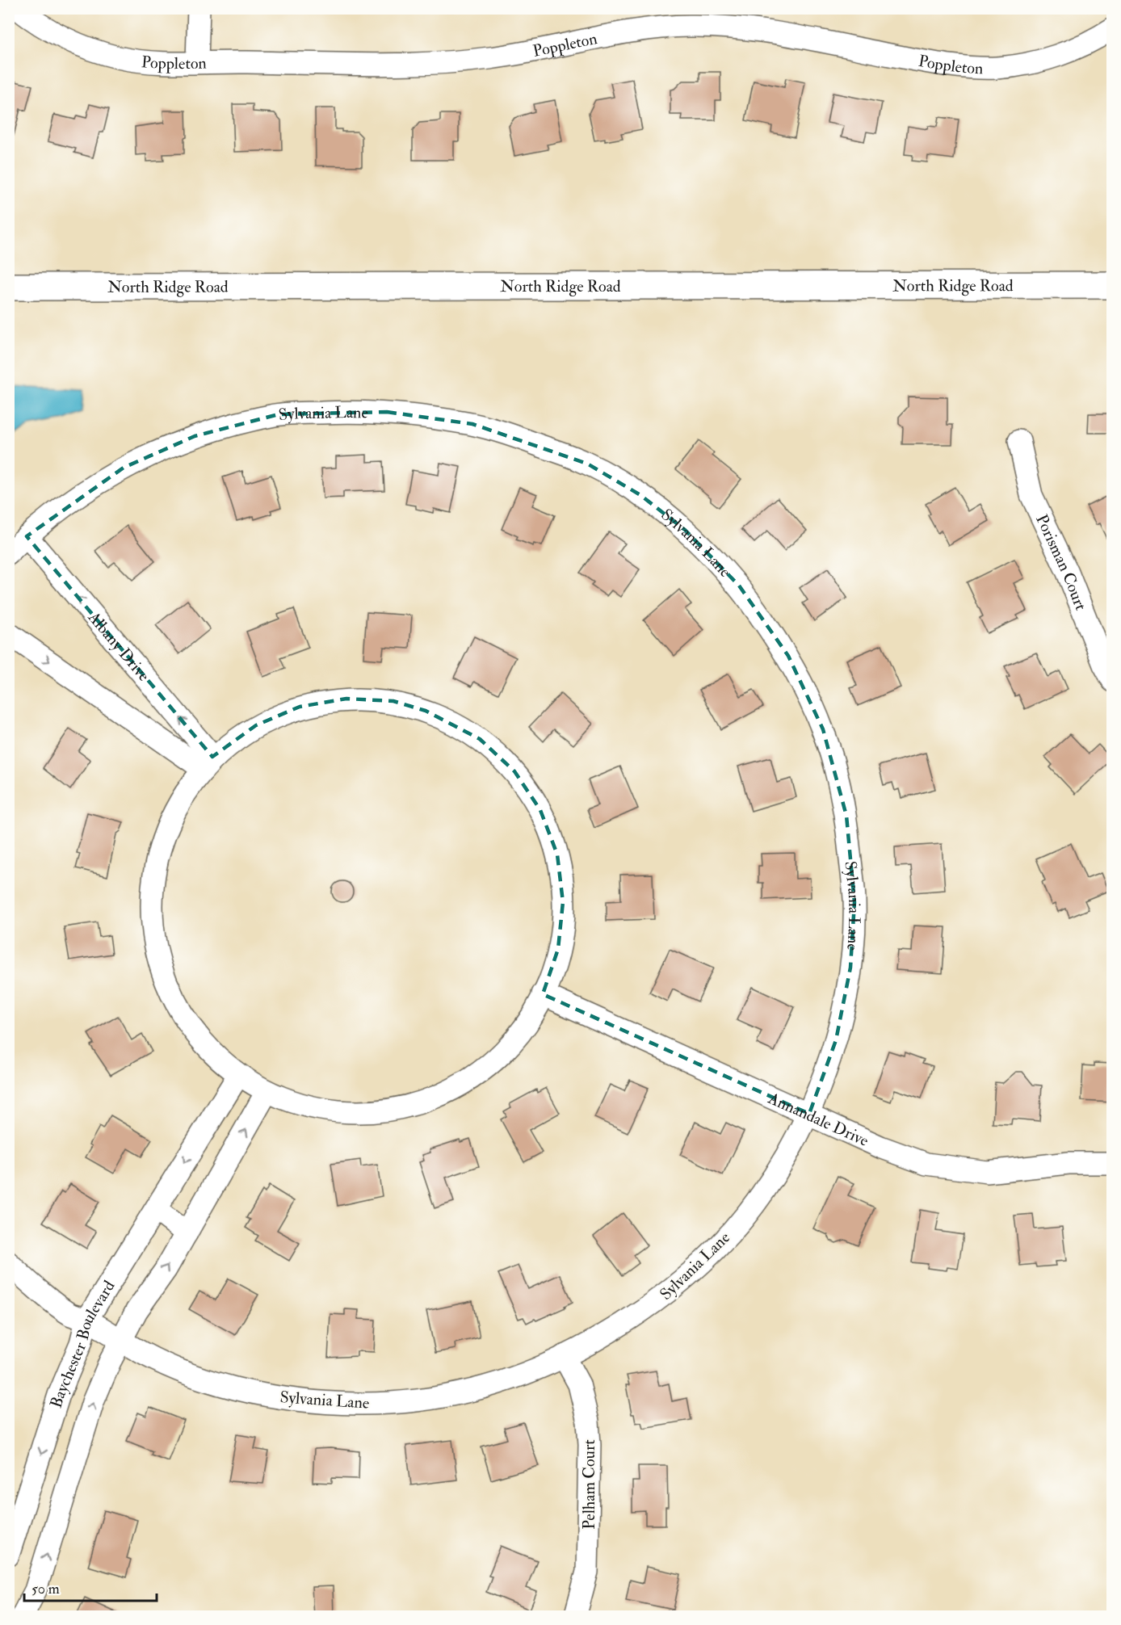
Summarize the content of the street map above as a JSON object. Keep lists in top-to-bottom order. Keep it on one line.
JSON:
{"streets":{"street":["Poppleton","North Ridge Road","Sylvania Lane","Porisman Court","Albany Drive","Annandale Drive","Baychester Boulevard","Pelham Court"]},"crossings":[["Sylvania Lane","Albany Drive"],["Sylvania Lane","Annandale Drive"],["Sylvania Lane","Baychester Boulevard"],["Sylvania Lane","Pelham Court"]],"scale_bar":"50 m"}
